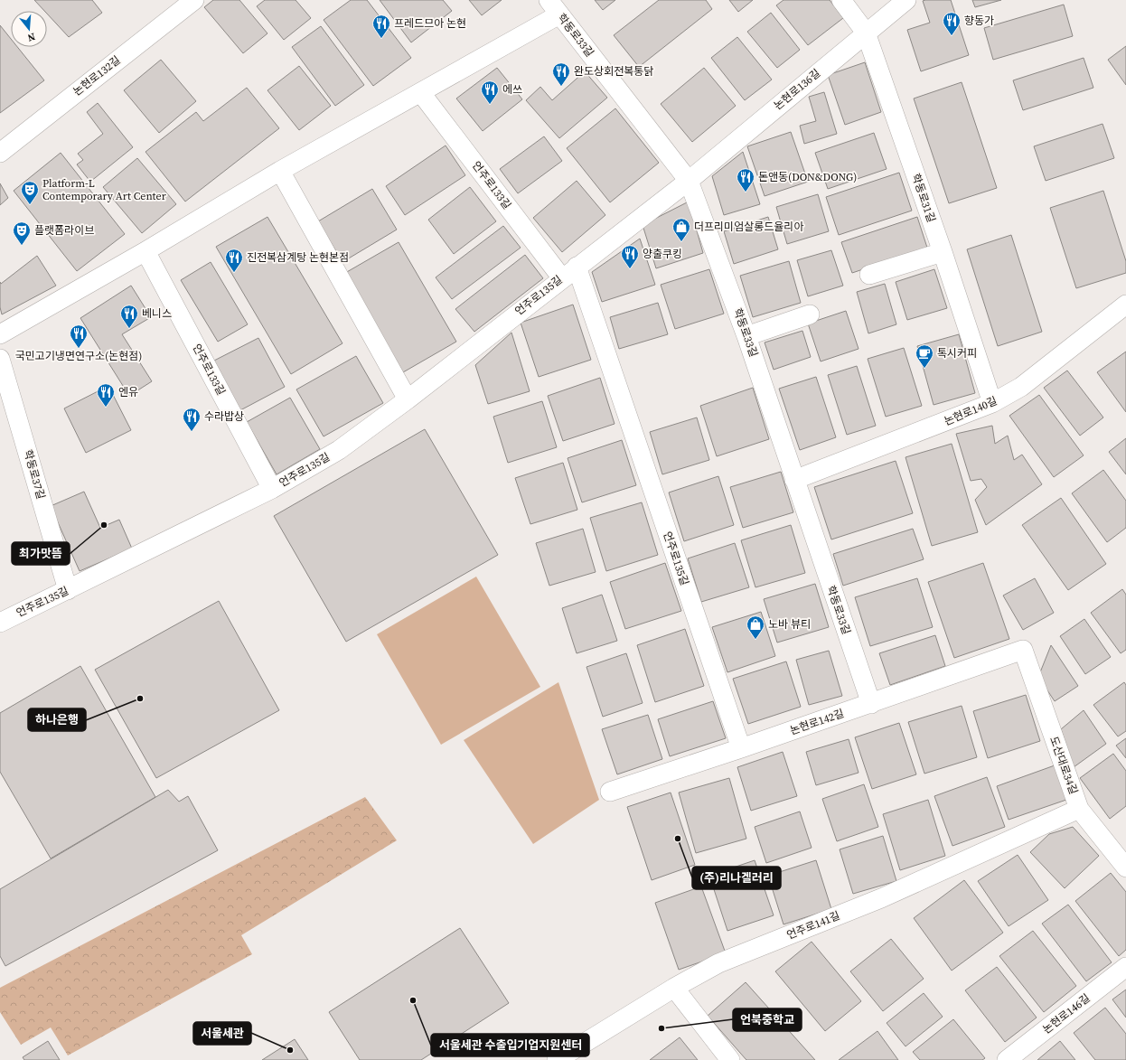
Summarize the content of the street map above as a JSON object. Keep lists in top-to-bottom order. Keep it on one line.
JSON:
{"streets":{"street":["학동로33길","논현로132길","논현로136길","언주로133길","학동로31길","언주로135길","논현로140길","학동로37길","논현로142길","도산대로34길","언주로141길","논현로146길"]},"crossings":[["학동로33길","논현로136길"],["학동로33길","언주로135길"],["학동로33길","논현로140길"],["학동로33길","논현로142길"],["논현로136길","학동로31길"],["논현로136길","언주로135길"],["언주로133길","언주로135길"],["학동로31길","논현로140길"],["언주로135길","학동로37길"],["언주로135길","논현로142길"],["논현로142길","도산대로34길"],["도산대로34길","언주로141길"]],"places":{"restaurant":["향동가","프레드므아 논현","완도상회전복통닭","에쓰","돈앤동(DON&DONG)","양출쿠킹","진전복삼계탕 논현본점","베니스","국민고기냉면연구소(논현점)","엔유","수라밥상"],"theatre":["Platform-L Contemporary Art Center","플랫폼라이브"],"shop":["더프리미엄살롱드율리아","노바 뷰티"],"cafe":["톡시커피"],"other":["최가맛뜸","하나은행","(주)리나겔러리","서울세관 수출입기업지원센터","언북중학교","서울세관"]},"north":"bottom"}
